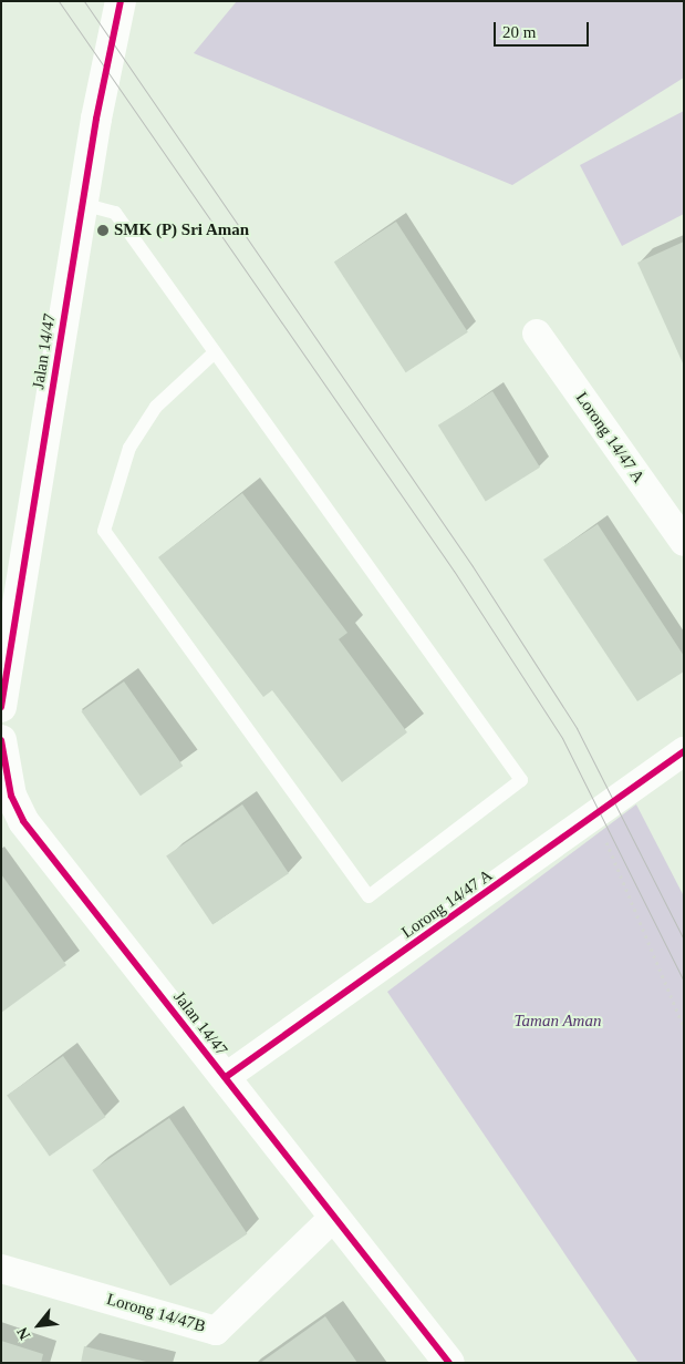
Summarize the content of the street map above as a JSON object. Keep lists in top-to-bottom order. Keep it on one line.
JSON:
{"streets":{"street":["Jalan 14/47","Lorong 14/47 A","Lorong 14/47B"]},"crossings":[["Jalan 14/47","Lorong 14/47 A"],["Jalan 14/47","Lorong 14/47B"]],"parks":["Taman Aman"],"places":["SMK (P) Sri Aman"],"scale_bar":"20 m","north":"bottom left"}
